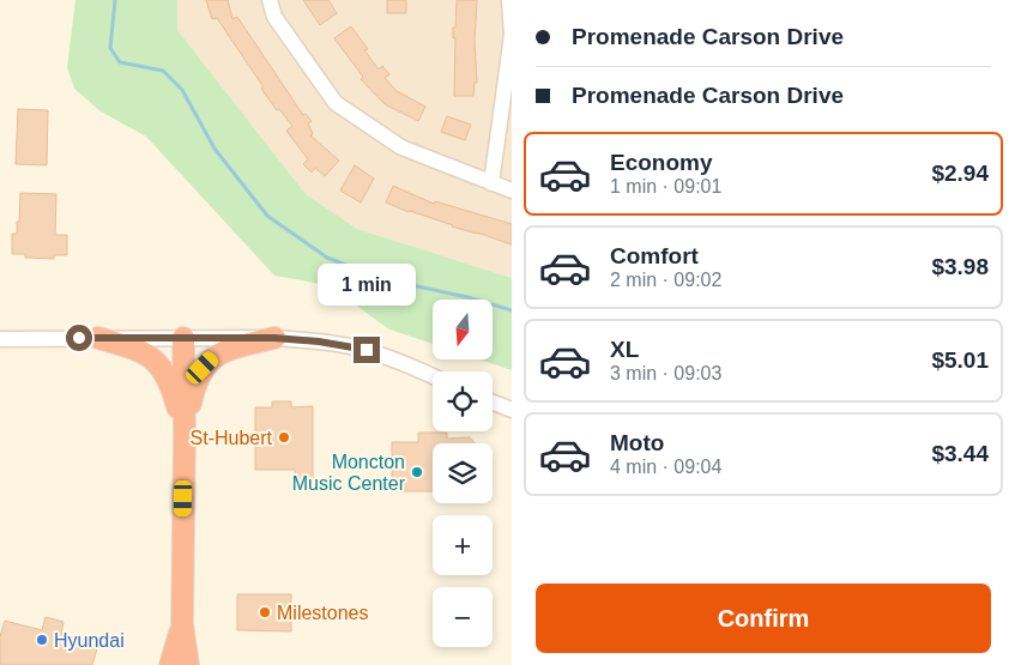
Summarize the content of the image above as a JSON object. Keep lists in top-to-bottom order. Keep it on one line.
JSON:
{"places":["St-Hubert","Moncton Music Center","Milestones","Hyundai"],"north":"bottom","page":{"banner":["Promenade Carson Drive","Promenade Carson Drive"],"list":[{"name":"Economy","note":"1 min · 09:01","value":"$2.94"},{"name":"Comfort","note":"2 min · 09:02","value":"$3.98"},{"name":"XL","note":"3 min · 09:03","value":"$5.01"},{"name":"Moto","note":"4 min · 09:04","value":"$3.44"}],"bubble":"1 min","map_buttons":["+","−"],"buttons":"Confirm"}}
